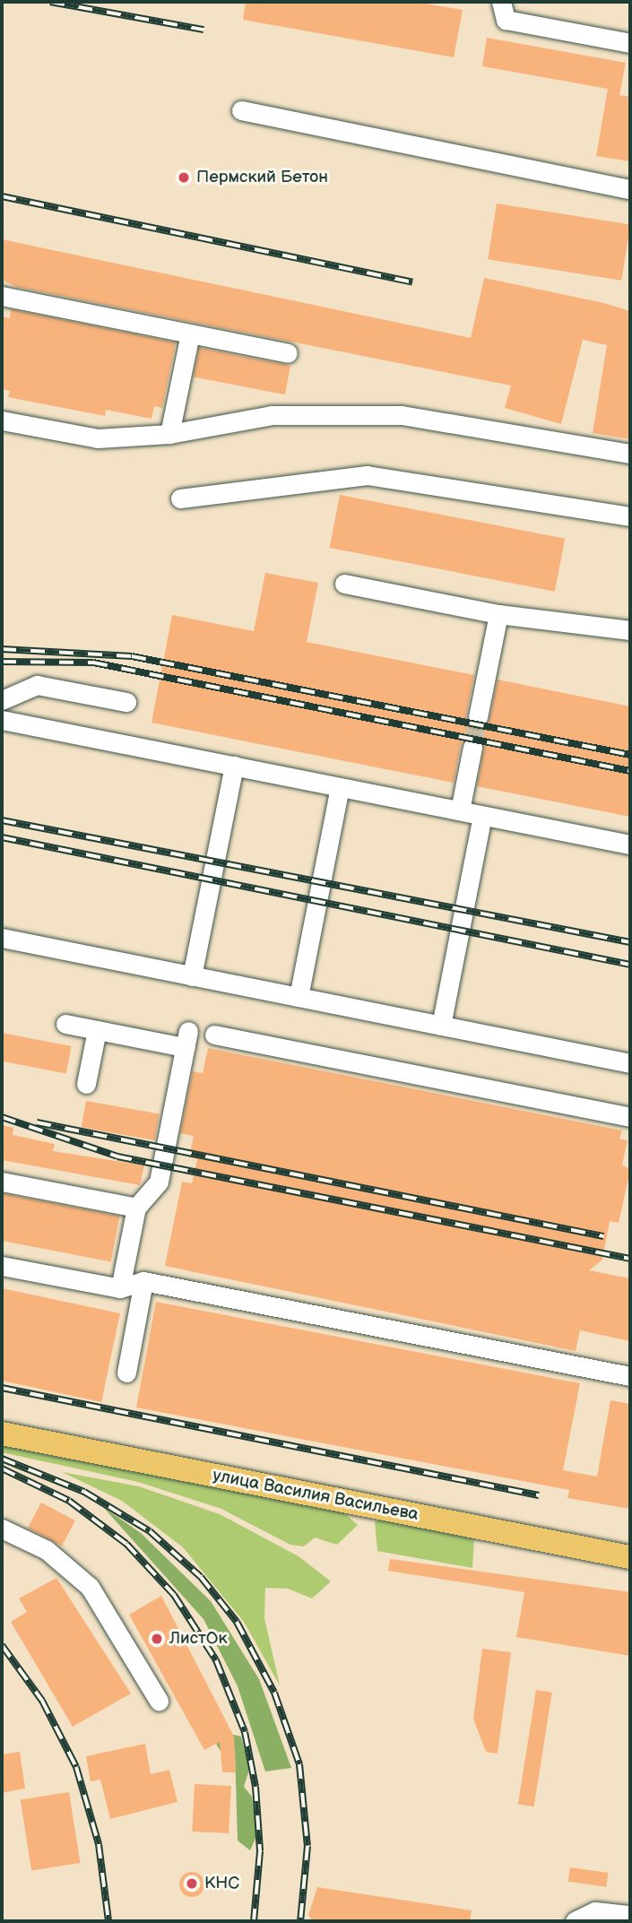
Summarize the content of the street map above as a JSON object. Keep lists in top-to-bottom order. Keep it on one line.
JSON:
{"streets":{"main road":["улица Василия Васильева"]},"places":["Пермский Бетон","ЛистОк","КНС"]}
